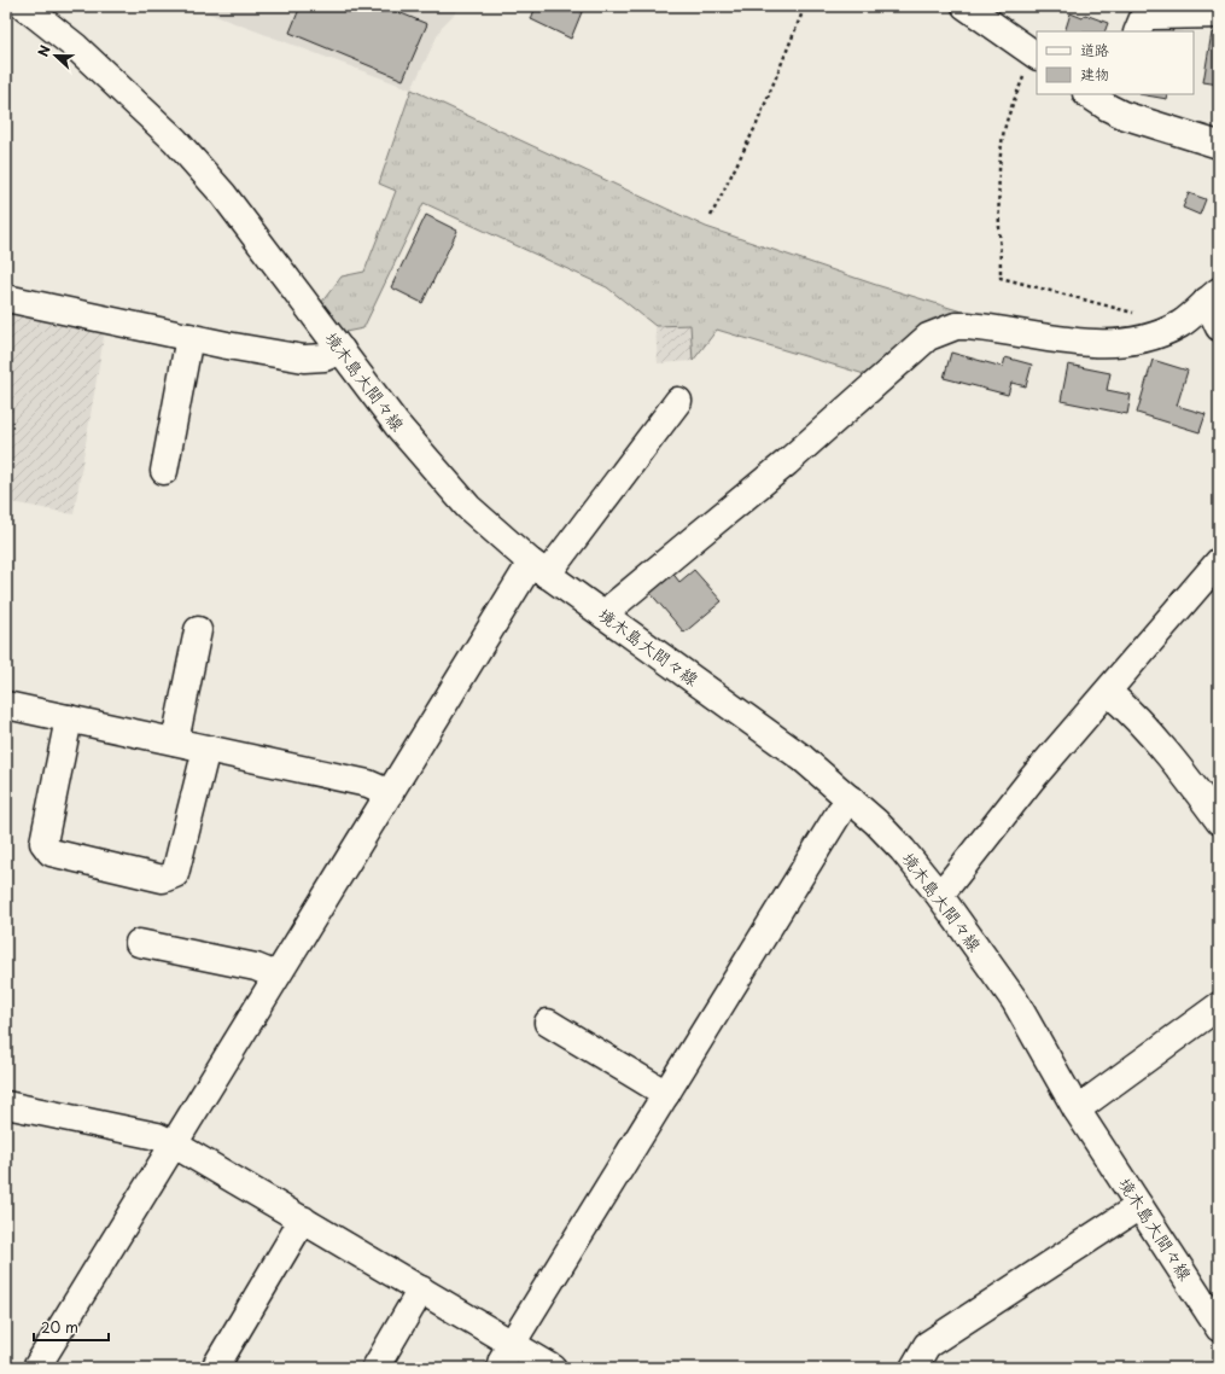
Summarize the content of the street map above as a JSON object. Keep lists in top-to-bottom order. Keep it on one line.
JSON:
{"streets":{"street":["境木島大間々線"]},"legend":["道路","建物"],"scale_bar":"20 m","north":"left"}
